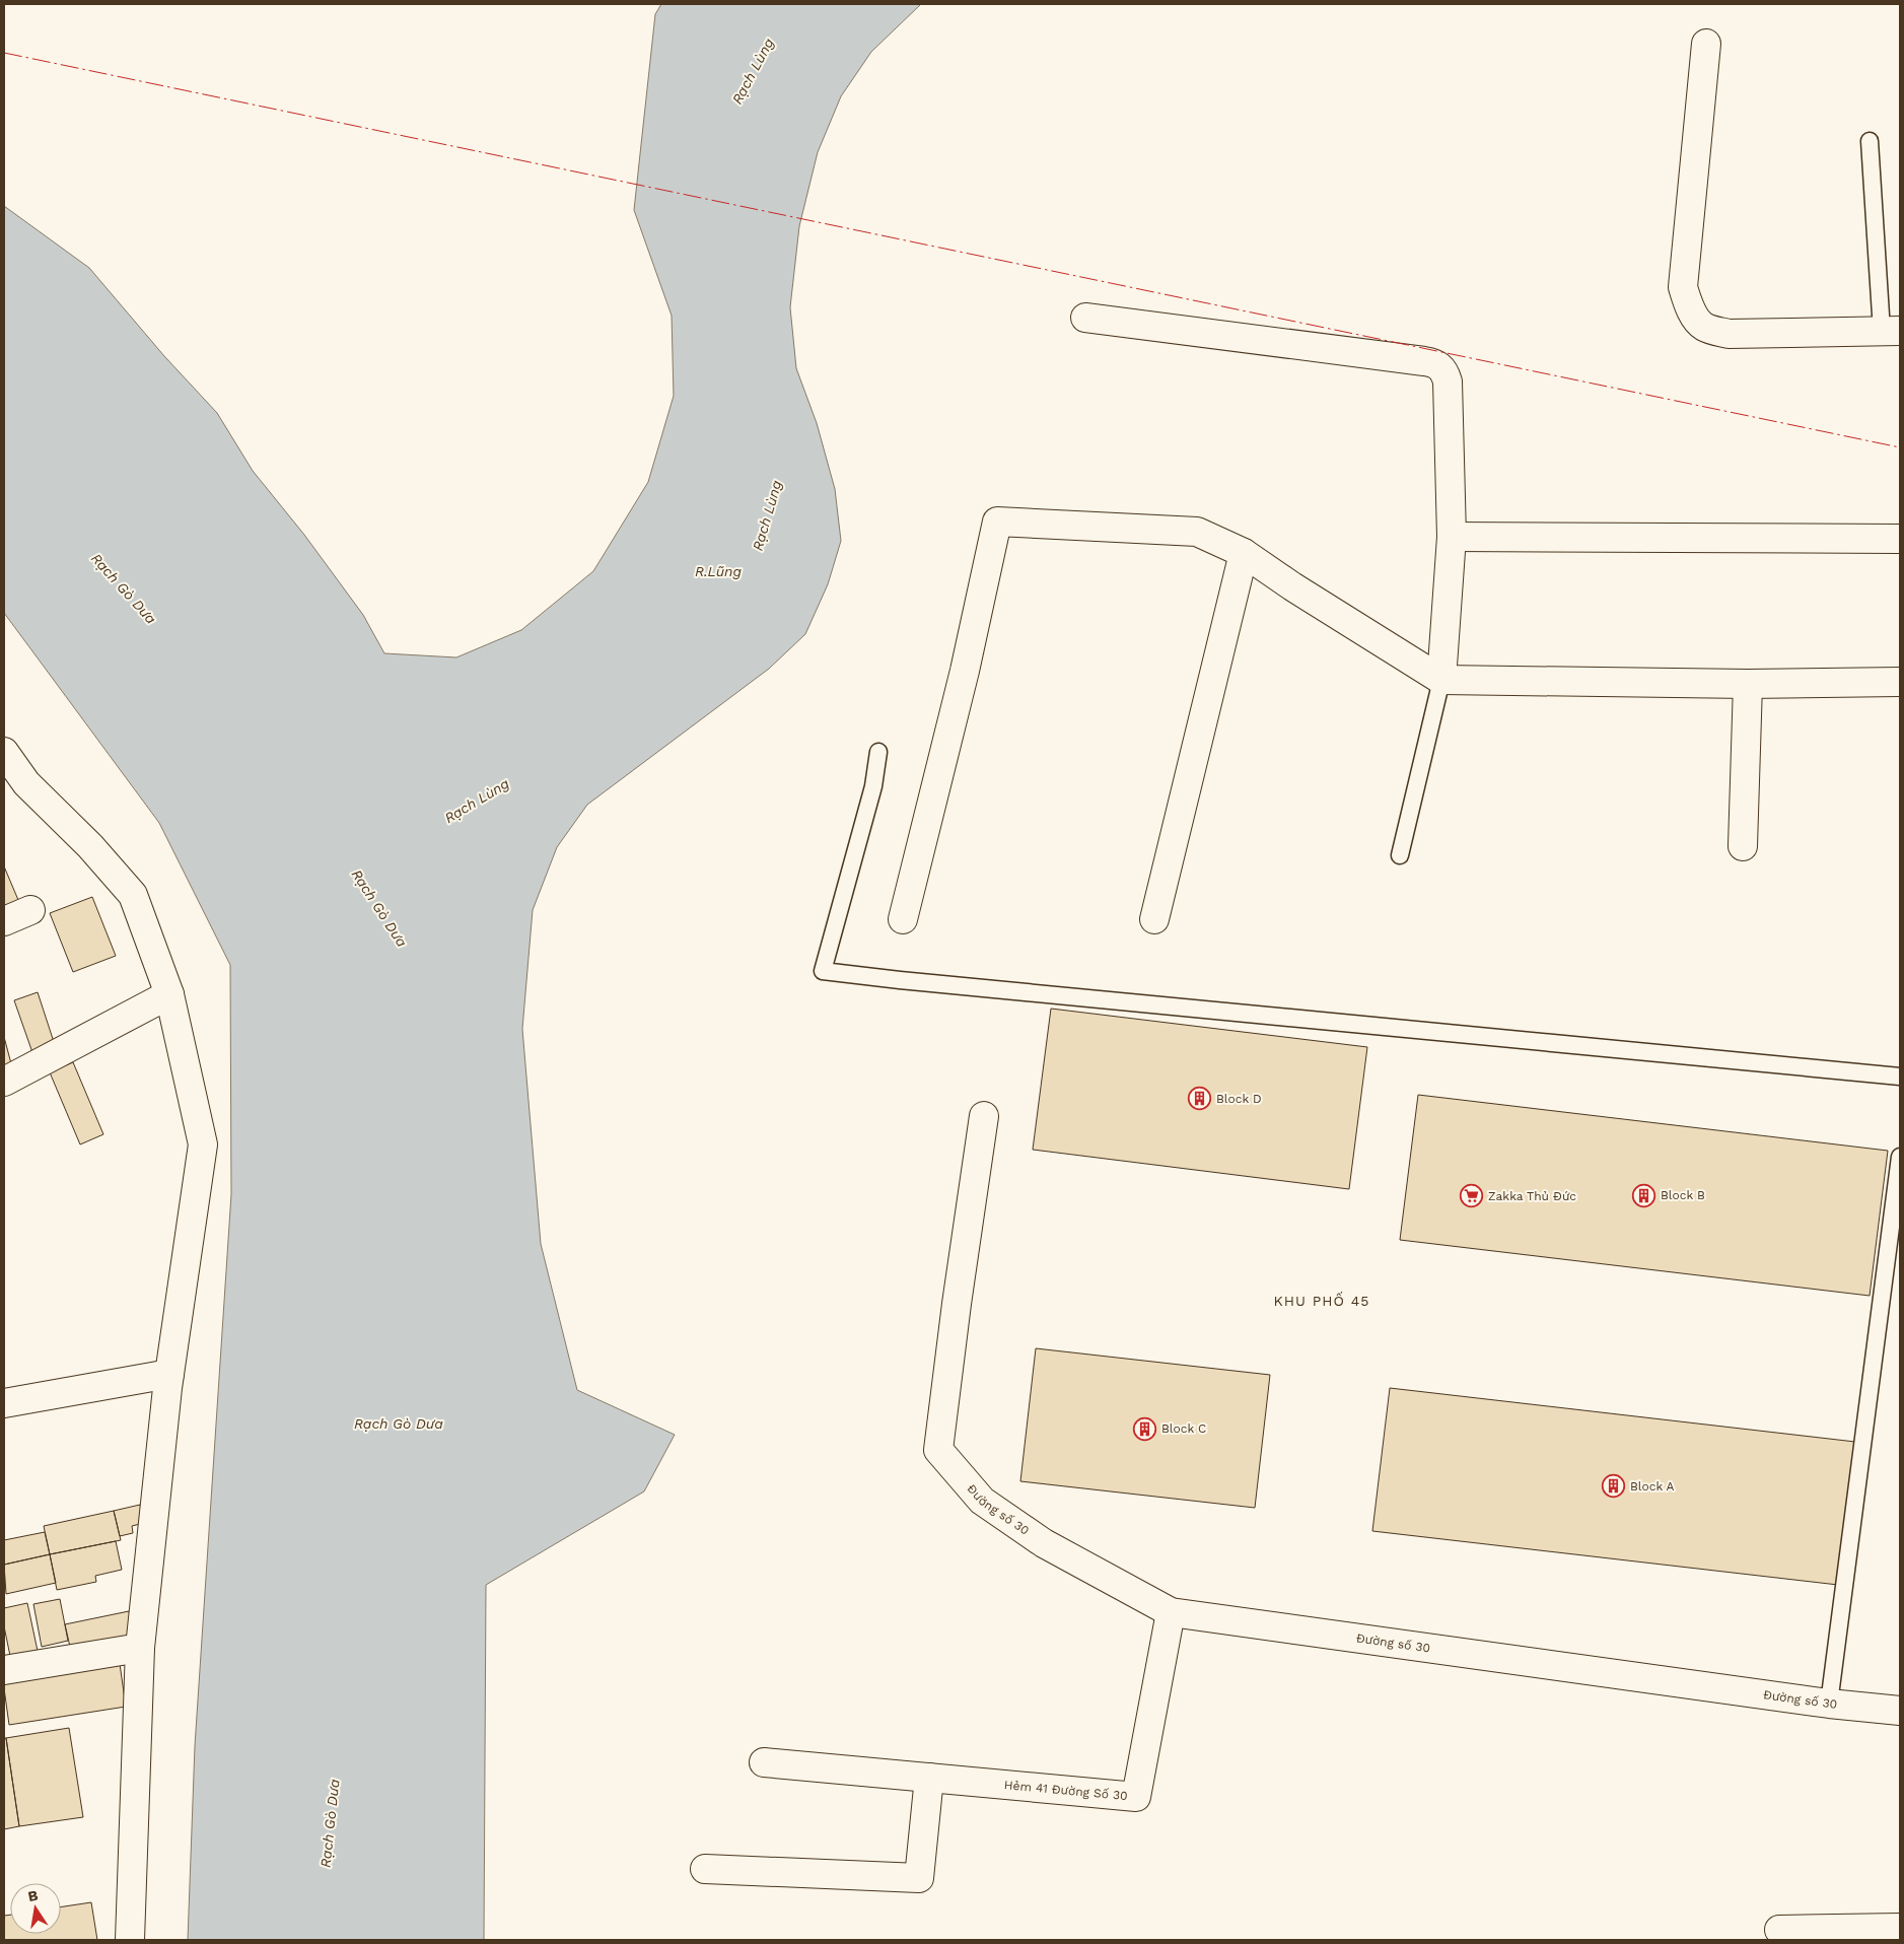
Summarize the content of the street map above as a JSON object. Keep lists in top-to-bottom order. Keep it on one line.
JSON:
{"streets":{"street":["Đường số 30","Hẻm 41 Đường Số 30"]},"crossings":[["Đường số 30","Hẻm 41 Đường Số 30"]],"districts":["KHU PHỐ 45"],"water":["Rạch Lùng","R.Lũng","Rạch Gò Dưa"],"places":{"building":["Block D","Block B","Block C","Block A"],"supermarket":["Zakka Thủ Đức"]},"north":"top"}
